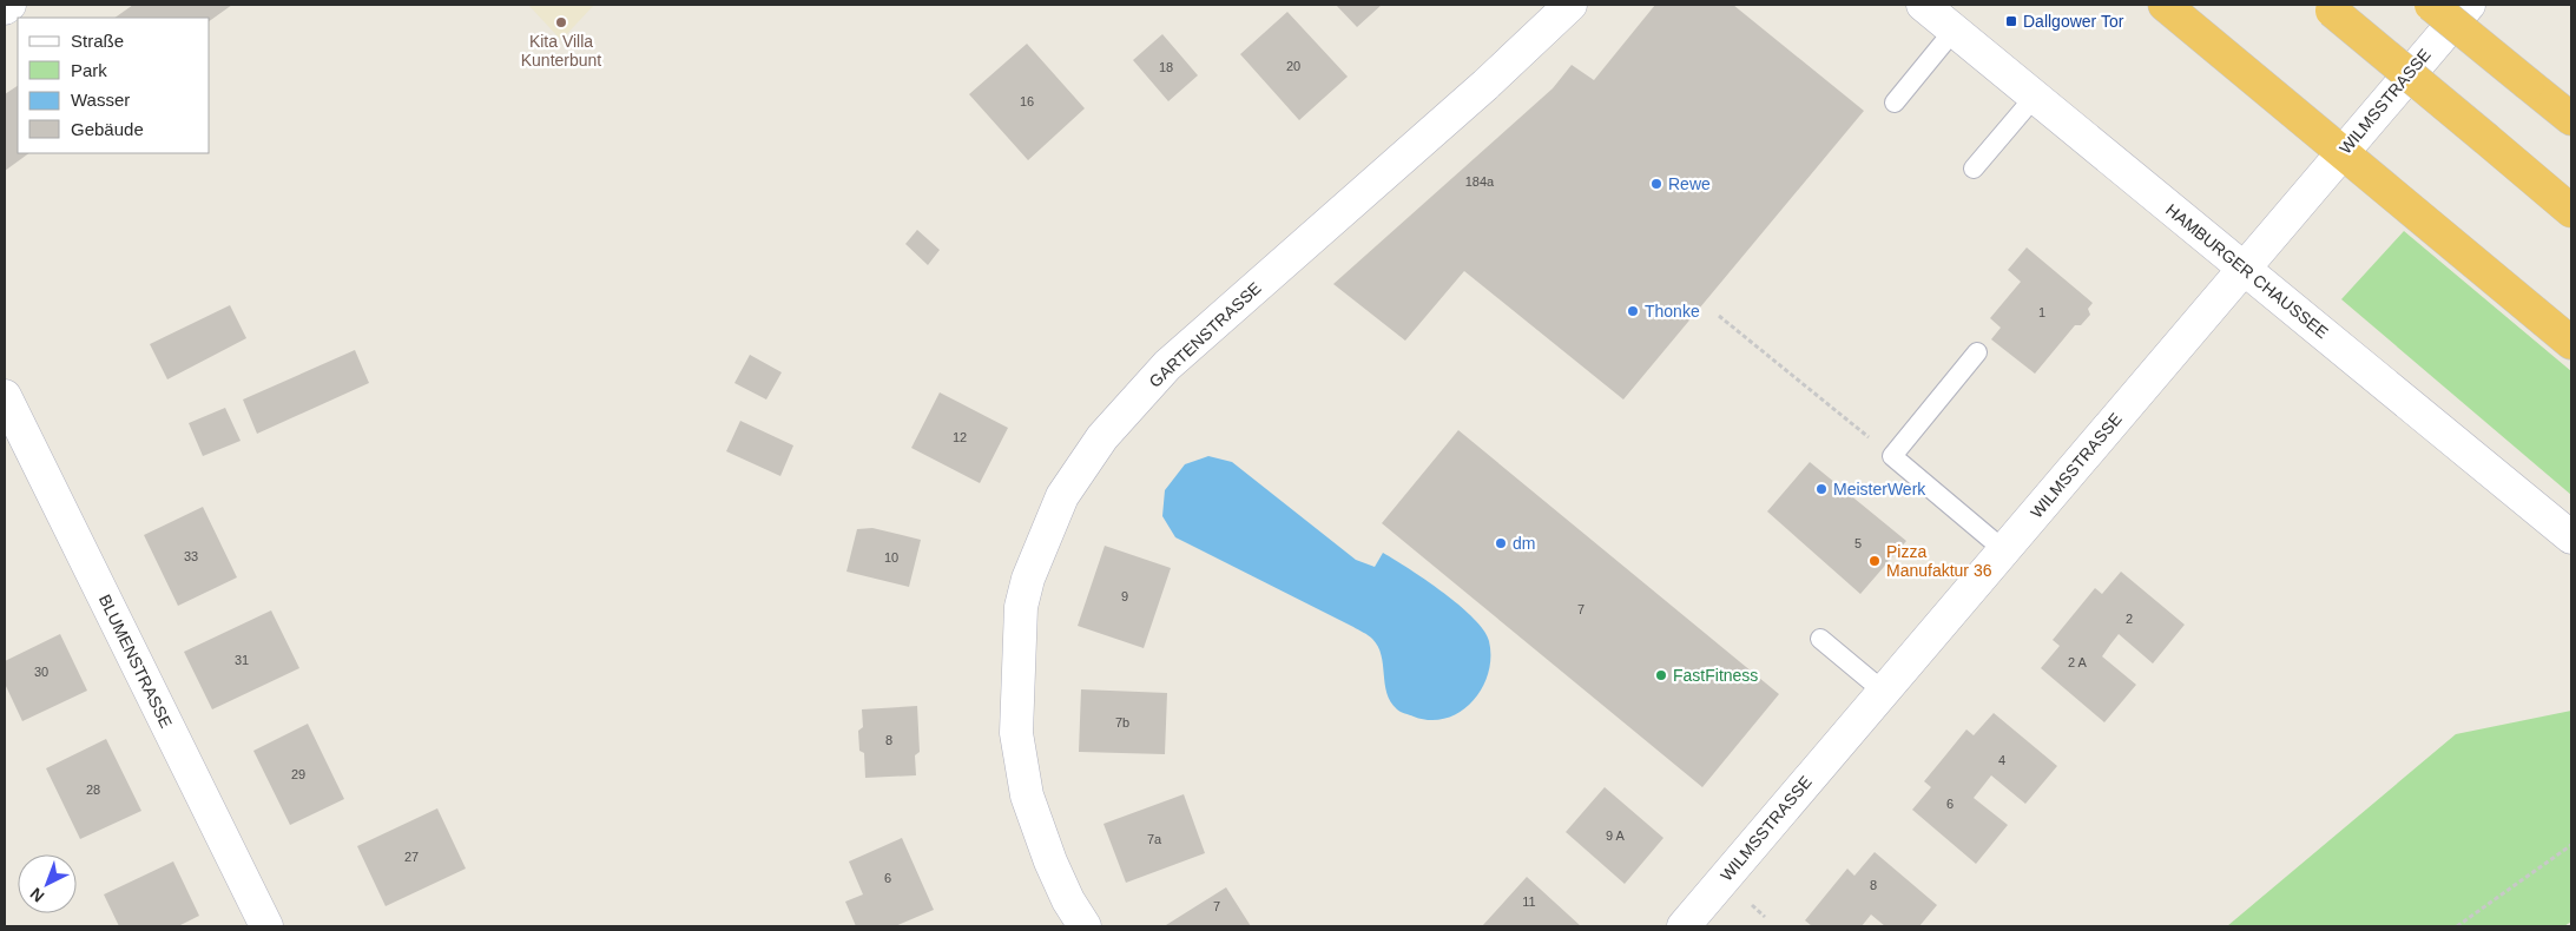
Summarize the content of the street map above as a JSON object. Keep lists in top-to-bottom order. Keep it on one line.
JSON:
{"streets":{"street":["WILMSSTRASSE","HAMBURGER CHAUSSEE","GARTENSTRASSE","BLUMENSTRASSE"]},"crossings":[["WILMSSTRASSE","HAMBURGER CHAUSSEE"]],"places":{"transit":["Dallgower Tor"],"other":["Kita Villa Kunterbunt","Rewe","Thonke","MeisterWerk","dm","Pizza Manufaktur 36","FastFitness"]},"house_numbers":["20","18","16","184a","1","12","5","33","10","9","7","2","31","2 A","30","7b","8","4","29","28","6","9 A","7a","27","6","8","11","7"],"legend":["Straße","Park","Wasser","Gebäude"],"north":"bottom left"}
